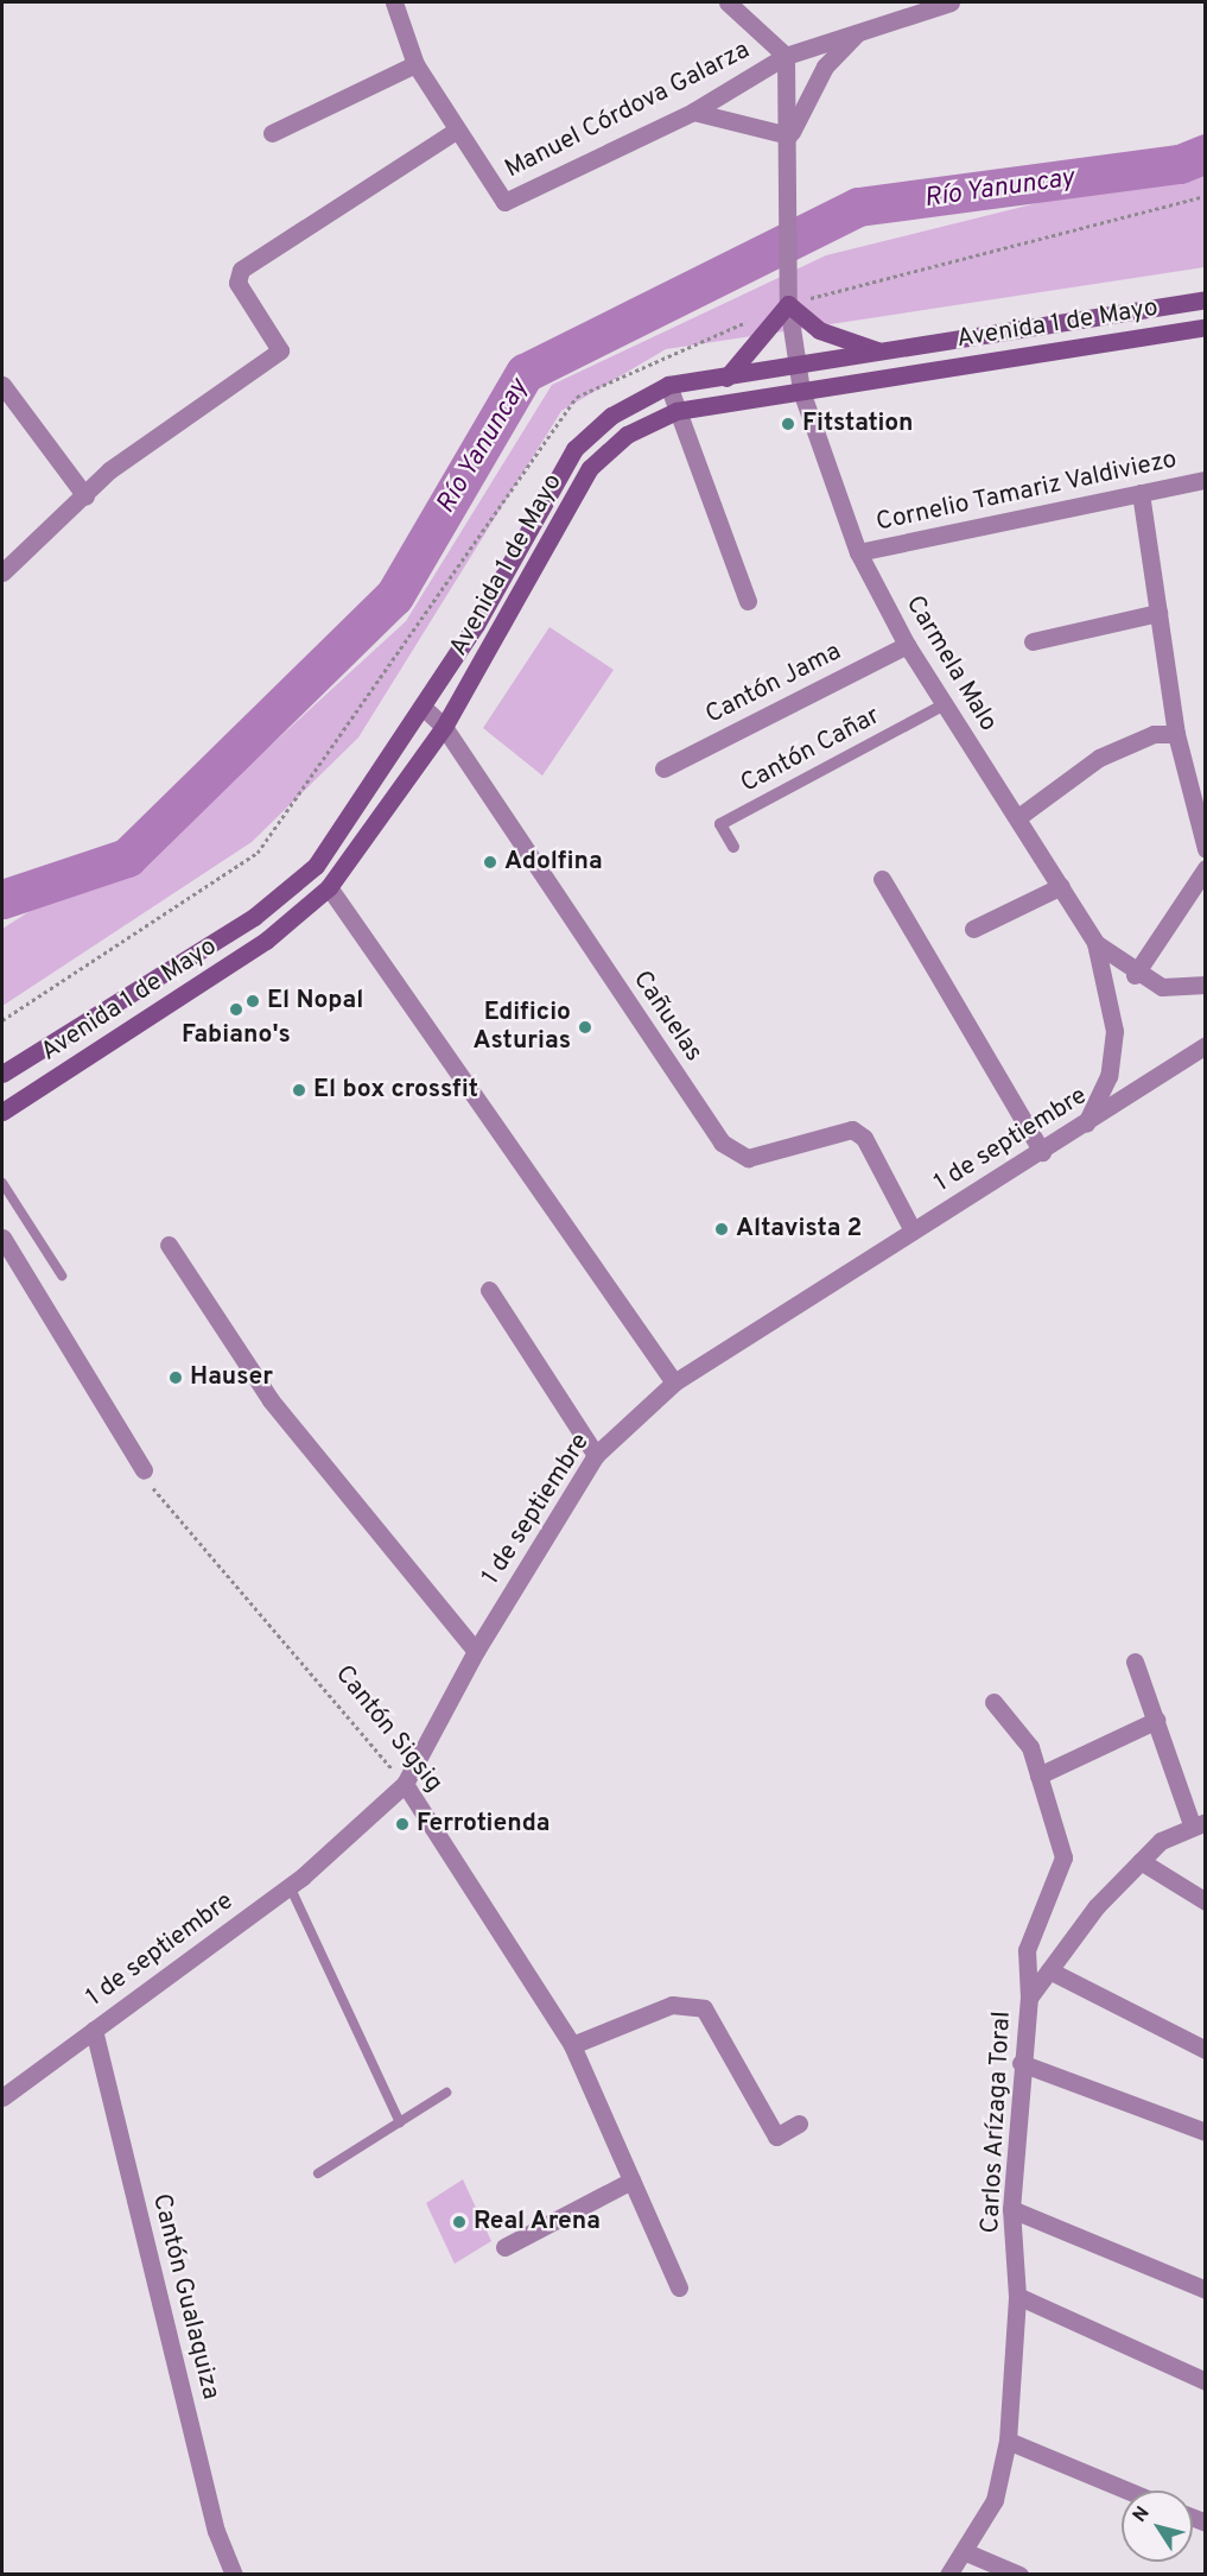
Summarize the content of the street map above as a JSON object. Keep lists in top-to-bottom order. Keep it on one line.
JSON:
{"streets":{"main road":["Avenida 1 de Mayo"],"street":["Manuel Córdova Galarza","Cornelio Tamariz Valdiviezo","Carmela Malo","Cantón Jama","Cantón Cañar","Cañuelas","1 de septiembre","Cantón Sigsig","Carlos Arízaga Toral","Cantón Gualaquiza"]},"crossings":[["Manuel Córdova Galarza","Carmela Malo"],["Avenida 1 de Mayo","Carmela Malo"],["Avenida 1 de Mayo","Cañuelas"],["Cornelio Tamariz Valdiviezo","Carmela Malo"],["Carmela Malo","Cantón Jama"],["Carmela Malo","Cantón Cañar"],["Carmela Malo","1 de septiembre"],["Cañuelas","1 de septiembre"],["1 de septiembre","Cantón Sigsig"],["1 de septiembre","Cantón Gualaquiza"]],"water":["Río Yanuncay"],"places":["Fitstation","Adolfina","El Nopal","Fabiano's","Edificio Asturias","El box crossfit","Altavista 2","Hauser","Ferrotienda","Real Arena"],"north":"top left"}
